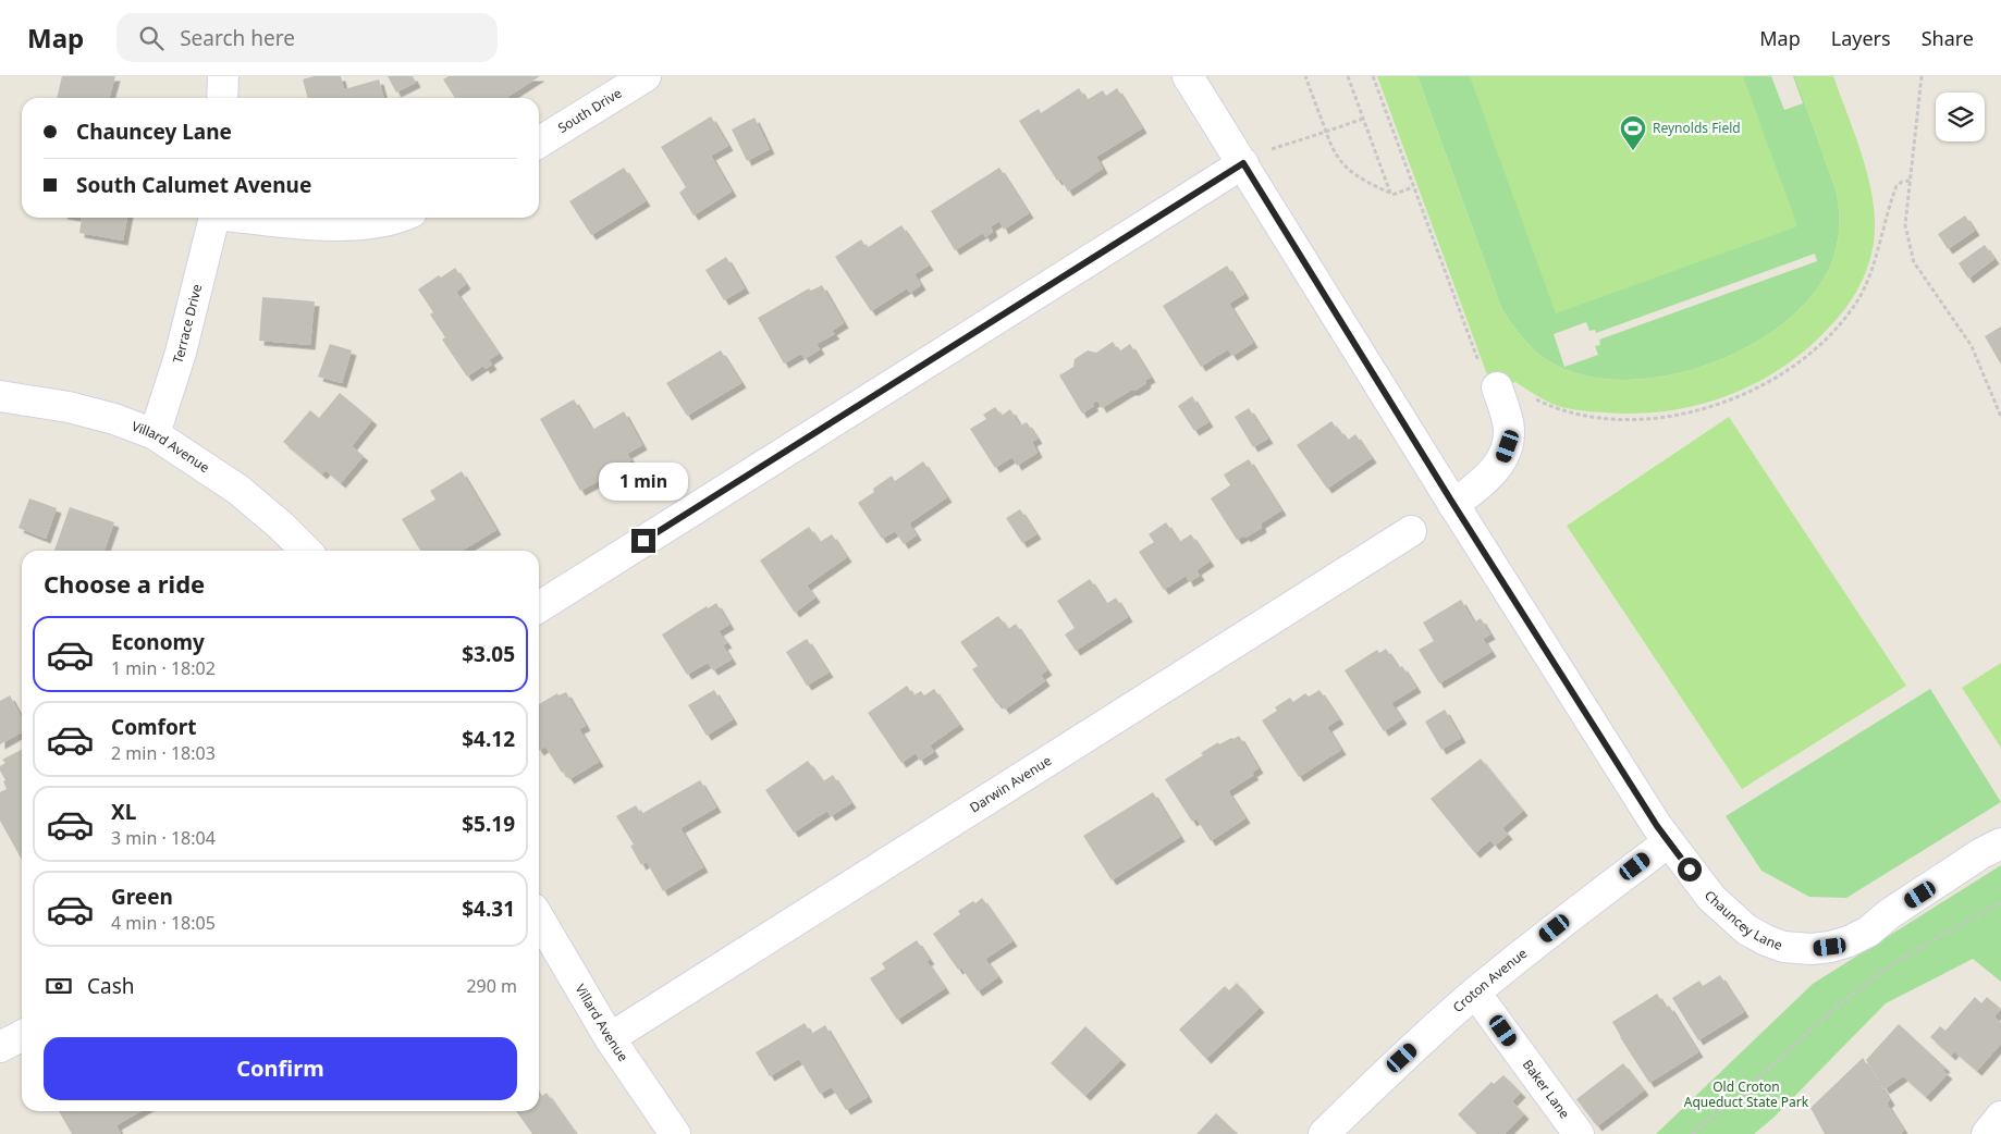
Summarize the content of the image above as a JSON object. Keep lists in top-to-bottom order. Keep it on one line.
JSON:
{"streets":{"street":["South Drive","Terrace Drive","Villard Avenue","Darwin Avenue","Chauncey Lane","Croton Avenue","Baker Lane"]},"crossings":[["Terrace Drive","Villard Avenue"],["Villard Avenue","Darwin Avenue"],["Chauncey Lane","Croton Avenue"],["Croton Avenue","Baker Lane"]],"parks":["Old Croton Aqueduct State Park"],"places":{"sports":["Reynolds Field"]},"page":{"header":"Map","search":"Search here","nav":["Map","Layers","Share"],"banner":["Chauncey Lane","South Calumet Avenue"],"bubble":"1 min","heading":"Choose a ride","list":[{"name":"Economy","note":"1 min · 18:02","value":"$3.05"},{"name":"Comfort","note":"2 min · 18:03","value":"$4.12"},{"name":"XL","note":"3 min · 18:04","value":"$5.19"},{"name":"Green","note":"4 min · 18:05","value":"$4.31"}],"pay":["Cash","290 m"],"buttons":"Confirm"}}
